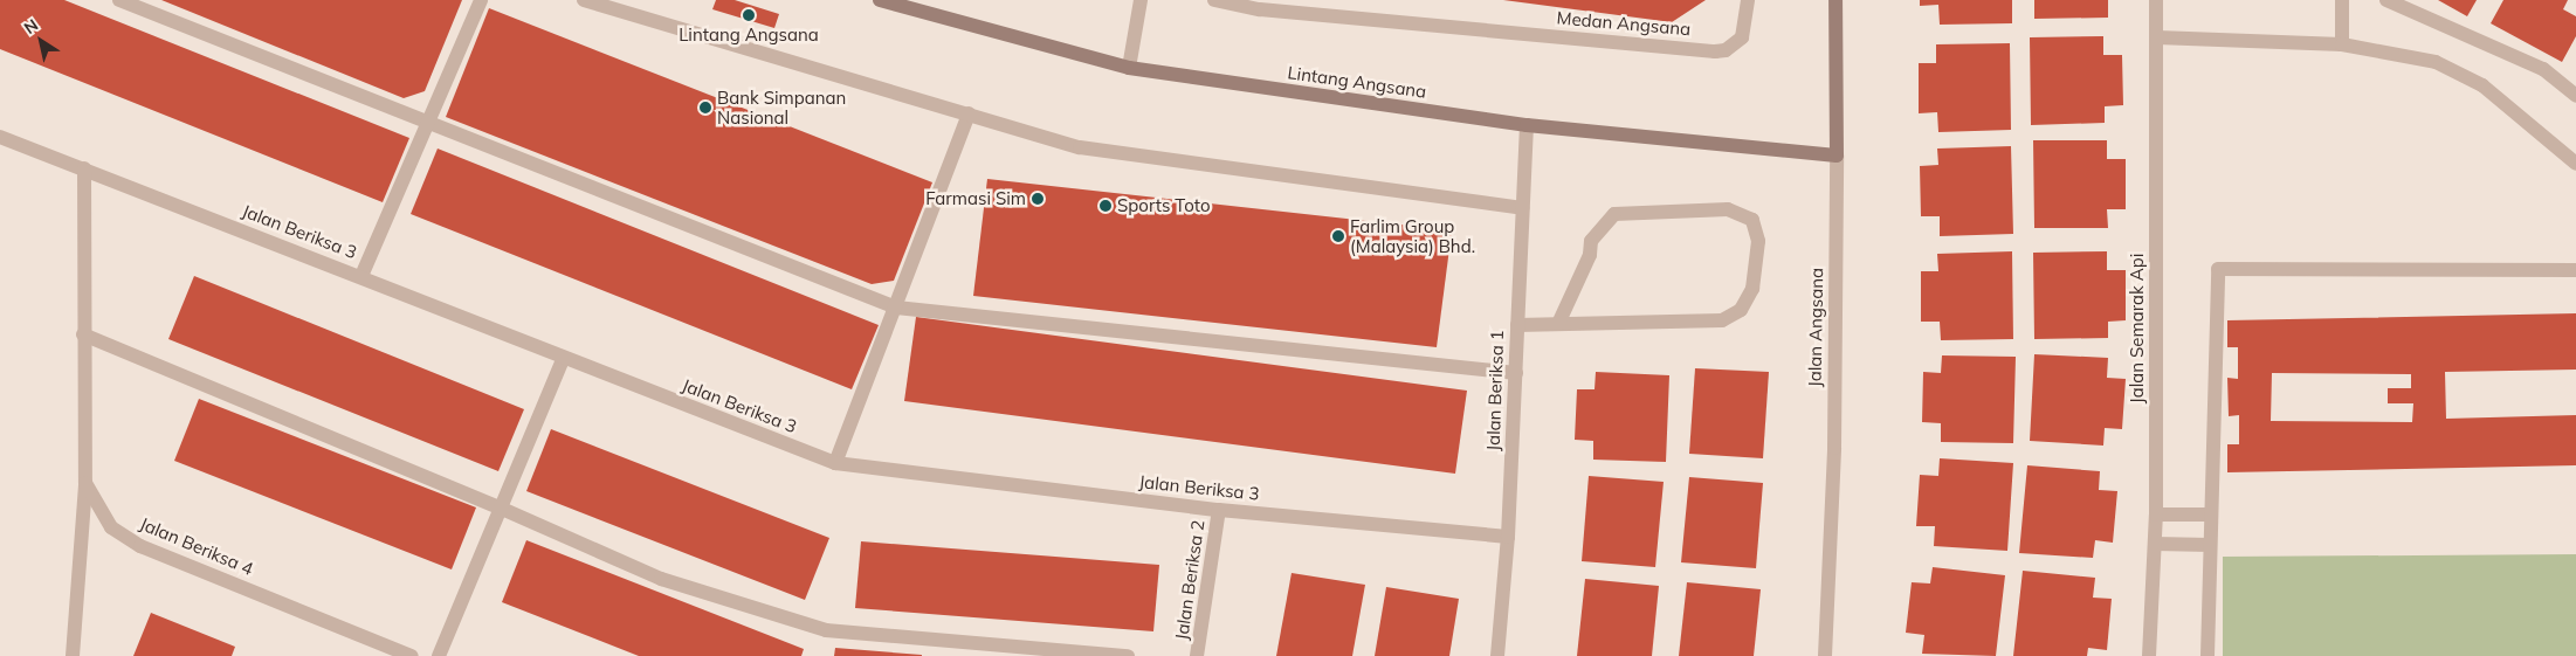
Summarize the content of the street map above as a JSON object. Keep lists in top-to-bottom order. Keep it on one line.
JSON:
{"streets":{"main road":["Lintang Angsana","Jalan Angsana"],"street":["Medan Angsana","Jalan Beriksa 3","Jalan Semarak Api","Jalan Beriksa 1","Jalan Beriksa 4","Jalan Beriksa 2"]},"crossings":[["Lintang Angsana","Jalan Angsana"],["Lintang Angsana","Jalan Beriksa 1"],["Jalan Beriksa 3","Jalan Beriksa 1"],["Jalan Beriksa 3","Jalan Beriksa 4"],["Jalan Beriksa 3","Jalan Beriksa 2"]],"places":["Lintang Angsana","Bank Simpanan Nasional","Farmasi Sim","Sports Toto","Farlim Group (Malaysia) Bhd."],"north":"top left"}
